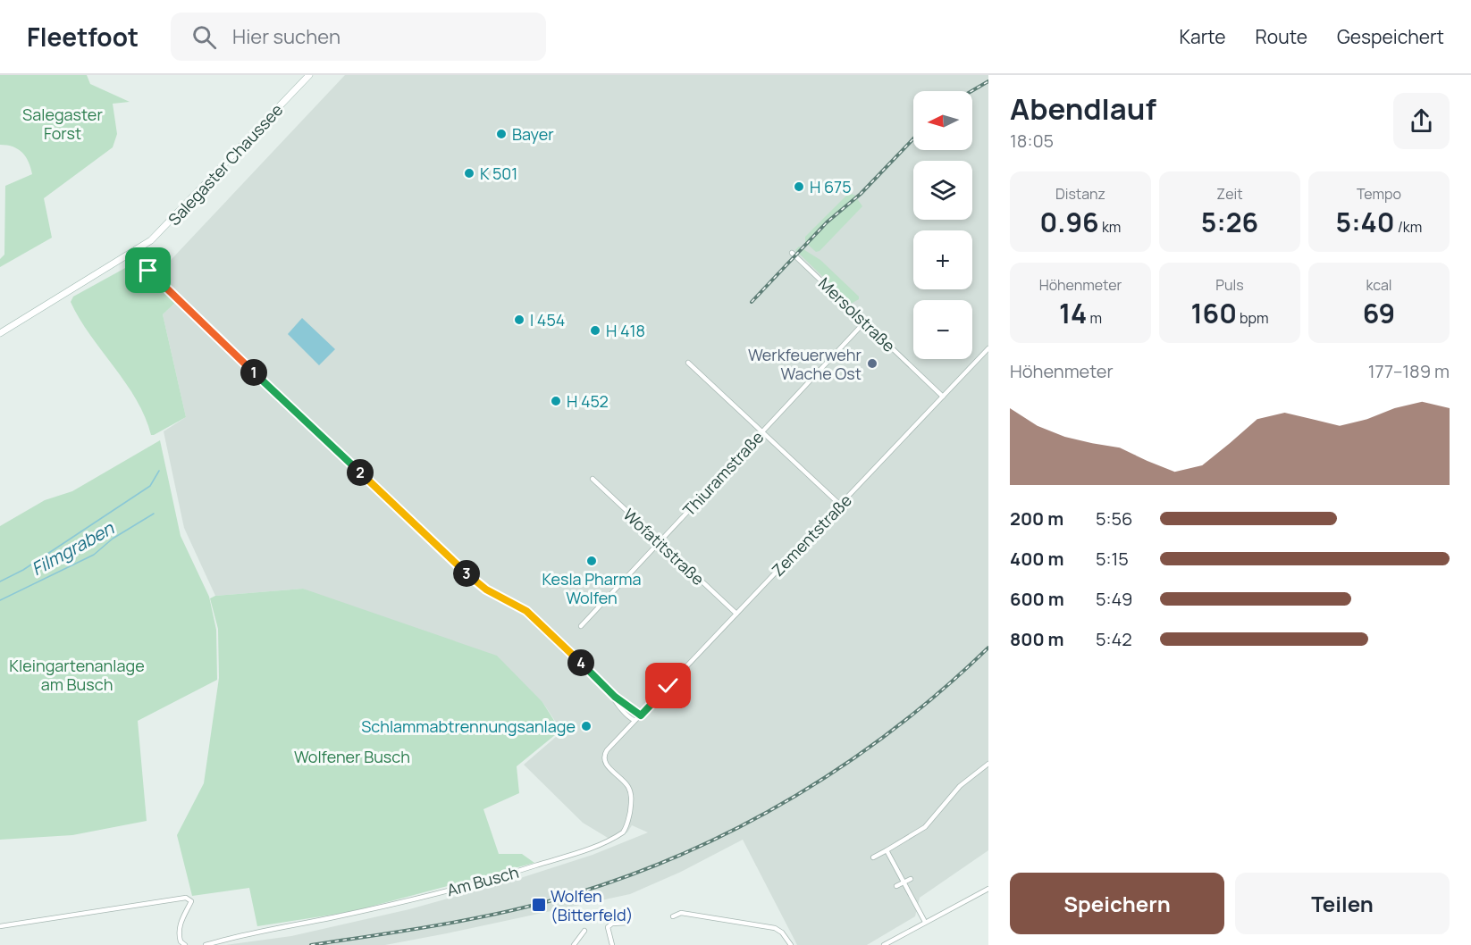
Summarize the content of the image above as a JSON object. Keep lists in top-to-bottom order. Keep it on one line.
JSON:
{"streets":{"main road":["Salegaster Chaussee"],"street":["Mersolstraße","Thiuramstraße","Zementstraße","Wofatitstraße","Am Busch"]},"crossings":[["Mersolstraße","Thiuramstraße"],["Mersolstraße","Zementstraße"],["Thiuramstraße","Wofatitstraße"],["Zementstraße","Wofatitstraße"],["Zementstraße","Am Busch"]],"water":["Filmgraben"],"parks":["Salegaster Forst","Kleingartenanlage am Busch","Wolfener Busch"],"places":{"other":["Bayer","K 501","H 675","I 454","H 418","Werkfeuerwehr Wache Ost","H 452","Kesla Pharma Wolfen","Schlammabtrennungsanlage"],"transit":["Wolfen (Bitterfeld)"]},"north":"left","page":{"header":"Fleetfoot","search":"Hier suchen","nav":["Karte","Route","Gespeichert"],"heading":["Abendlauf","18:05"],"map_buttons":["+","−"],"stats":[["Distanz","0.96 km"],["Zeit","5:26"],["Tempo","5:40 /km"],["Höhenmeter","14 m"],["Puls","160 bpm"],["kcal","69"]],"chart":["Höhenmeter","177–189 m"],"pins":["1","2","3","4"],"list":[{"name":"200 m","note":"5:56"},{"name":"400 m","note":"5:15"},{"name":"600 m","note":"5:49"},{"name":"800 m","note":"5:42"}],"buttons":["Speichern","Teilen"]}}
